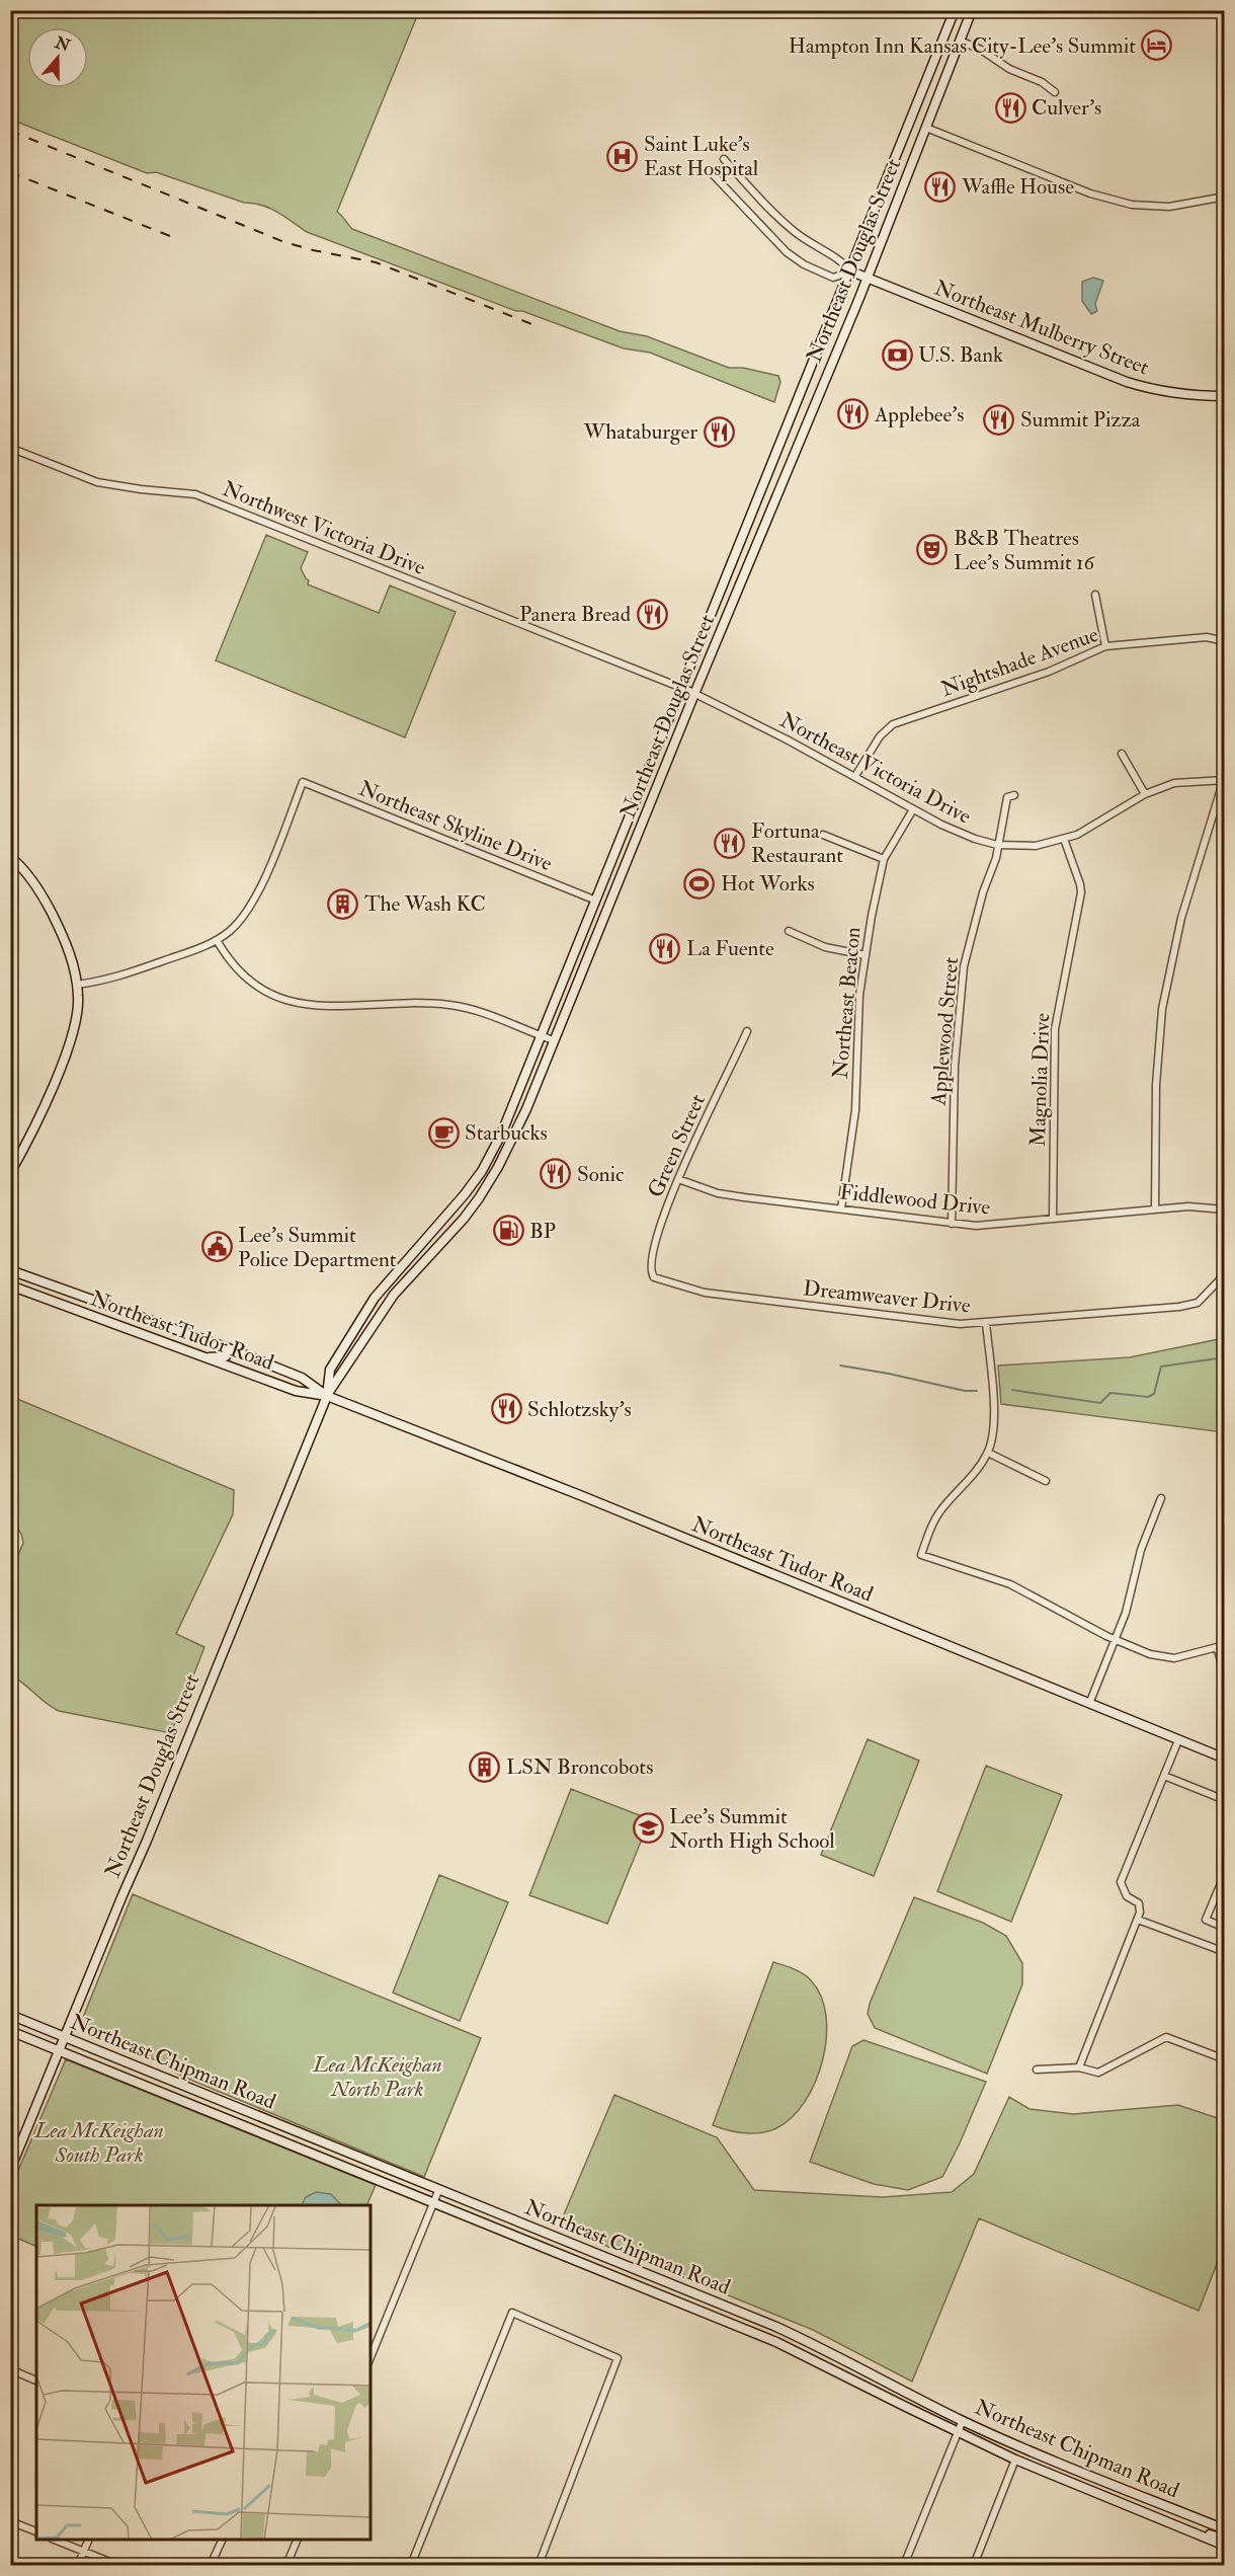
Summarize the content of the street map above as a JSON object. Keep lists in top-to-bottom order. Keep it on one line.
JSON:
{"streets":{"main road":["Northeast Douglas Street","Northeast Mulberry Street","Northeast Tudor Road","Northeast Chipman Road"],"street":["Northwest Victoria Drive","Nightshade Avenue","Northeast Victoria Drive","Northeast Skyline Drive","Northeast Beacon","Applewood Street","Magnolia Drive","Green Street","Fiddlewood Drive","Dreamweaver Drive"]},"crossings":[["Northeast Douglas Street","Northeast Mulberry Street"],["Northeast Douglas Street","Northeast Victoria Drive"],["Northeast Douglas Street","Northeast Skyline Drive"],["Northeast Douglas Street","Northeast Tudor Road"],["Northeast Douglas Street","Northeast Chipman Road"],["Northwest Victoria Drive","Northeast Victoria Drive"],["Nightshade Avenue","Northeast Victoria Drive"],["Northeast Victoria Drive","Northeast Beacon"],["Northeast Victoria Drive","Applewood Street"],["Northeast Victoria Drive","Magnolia Drive"],["Northeast Beacon","Fiddlewood Drive"],["Applewood Street","Fiddlewood Drive"],["Magnolia Drive","Fiddlewood Drive"],["Green Street","Fiddlewood Drive"],["Green Street","Dreamweaver Drive"]],"parks":["Lea McKeighan North Park","Lea McKeighan South Park"],"places":{"hotel":["Hampton Inn Kansas City-Lee's Summit"],"restaurant":["Culver's","Waffle House","Applebee's","Summit Pizza","Whataburger","Panera Bread","Fortuna Restaurant","La Fuente","Sonic","Schlotzsky's"],"hospital":["Saint Luke's East Hospital"],"bank":["U.S. Bank"],"theatre":["B&B Theatres Lee's Summit 16"],"sports":["Hot Works"],"building":["The Wash KC","LSN Broncobots"],"cafe":["Starbucks"],"fuel station":["BP"],"public building":["Lee's Summit Police Department"],"school or university":["Lee's Summit North High School"]},"north":"top"}
